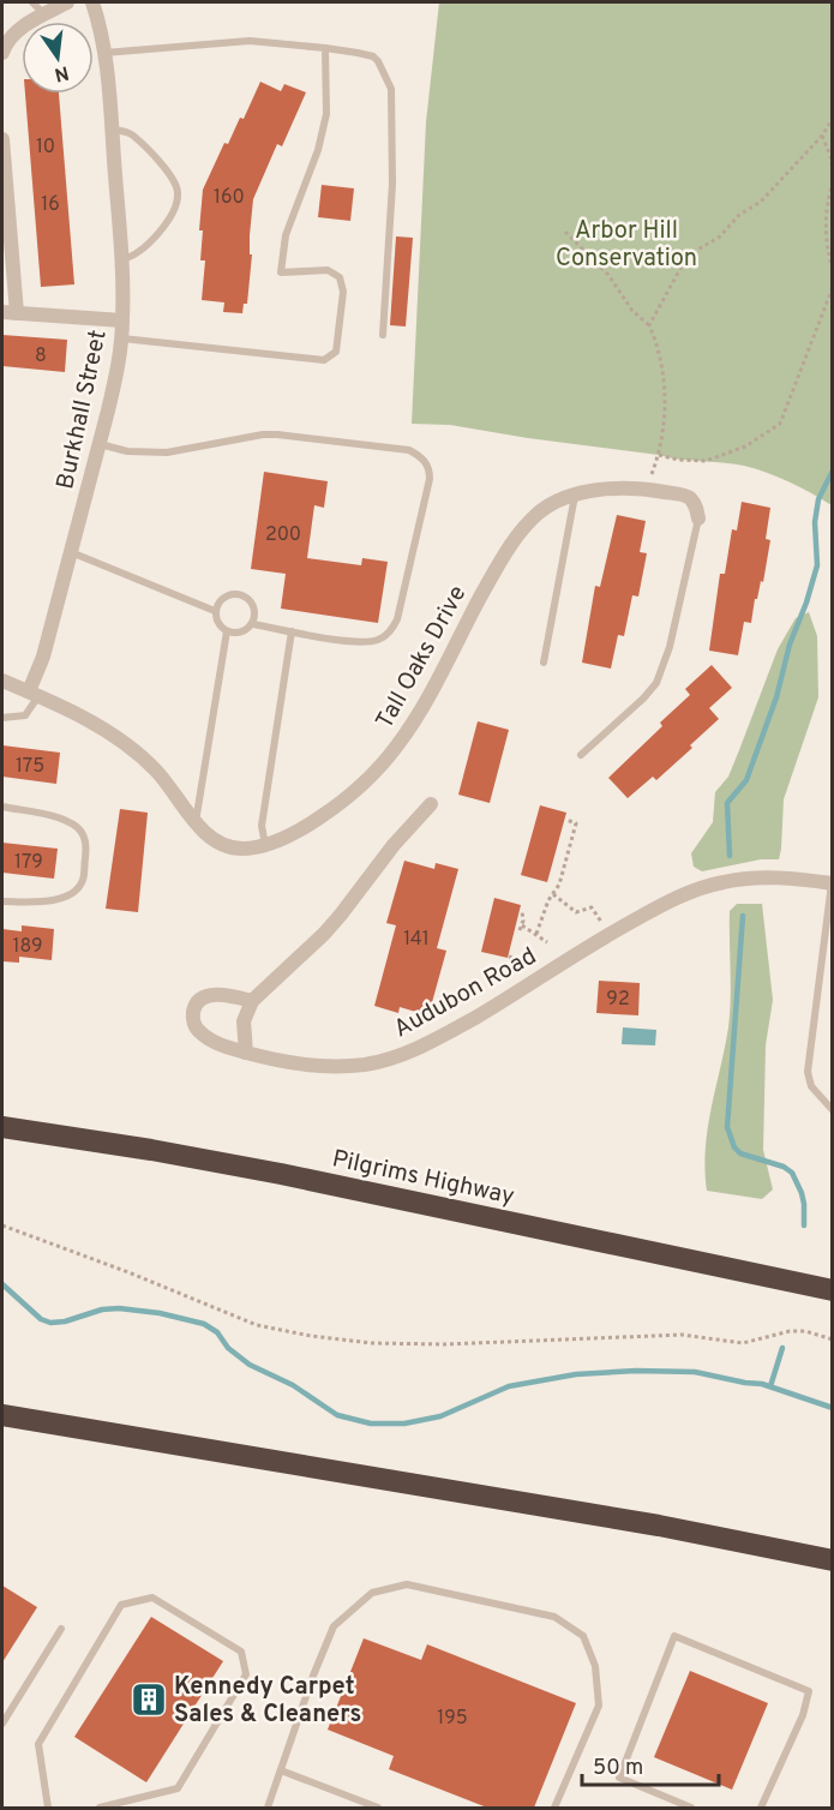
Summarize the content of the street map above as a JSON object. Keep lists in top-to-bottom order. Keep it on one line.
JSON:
{"streets":{"highway":["Pilgrims Highway"],"street":["Burkhall Street","Tall Oaks Drive","Audubon Road"]},"crossings":[["Burkhall Street","Tall Oaks Drive"]],"parks":["Arbor Hill Conservation"],"places":{"building":["Kennedy Carpet Sales & Cleaners"]},"house_numbers":["10","160","16","8","200","175","179","141","189","92","195"],"scale_bar":"50 m","north":"bottom"}
